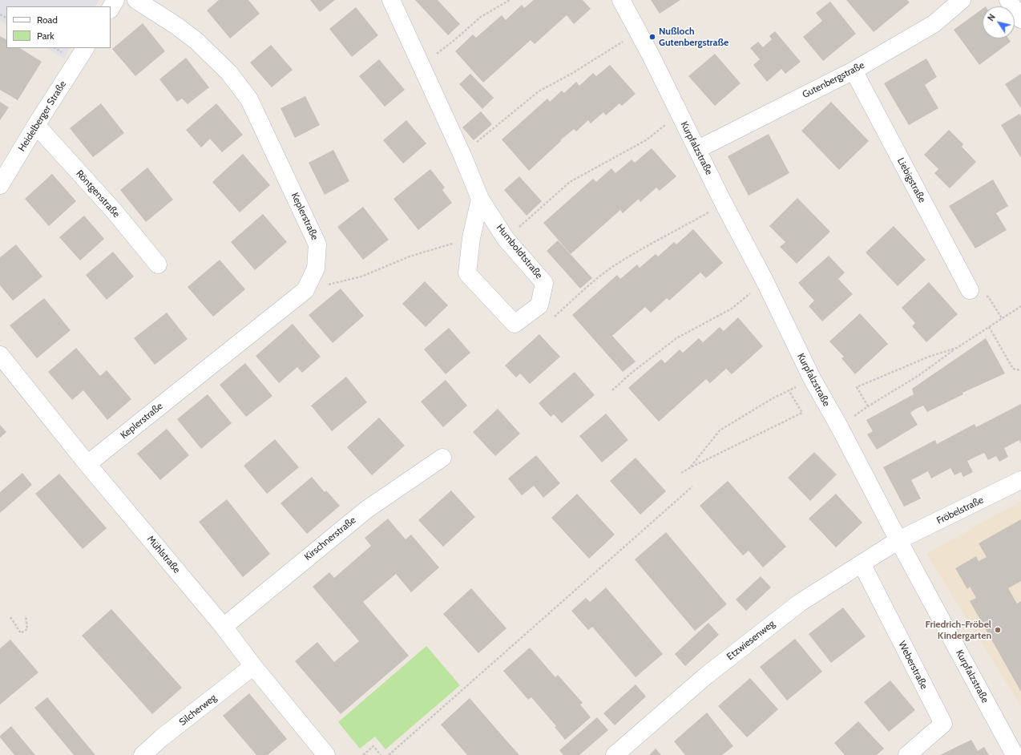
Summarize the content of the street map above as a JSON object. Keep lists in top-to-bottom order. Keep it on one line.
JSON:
{"streets":{"street":["Gutenbergstraße","Heidelberger Straße","Kurpfalzstraße","Liebigstraße","Röntgenstraße","Keplerstraße","Humboldtstraße","Fröbelstraße","Kirschnerstraße","Mühlstraße","Etzwiesenweg","Weberstraße","Silcherweg"]},"crossings":[["Gutenbergstraße","Kurpfalzstraße"],["Gutenbergstraße","Liebigstraße"],["Heidelberger Straße","Röntgenstraße"],["Kurpfalzstraße","Fröbelstraße"],["Kurpfalzstraße","Etzwiesenweg"],["Keplerstraße","Mühlstraße"],["Fröbelstraße","Etzwiesenweg"],["Kirschnerstraße","Mühlstraße"],["Mühlstraße","Silcherweg"],["Etzwiesenweg","Weberstraße"]],"places":["Nußloch Gutenbergstraße","Friedrich-Fröbel Kindergarten"],"legend":["Road","Park"],"north":"top left"}
